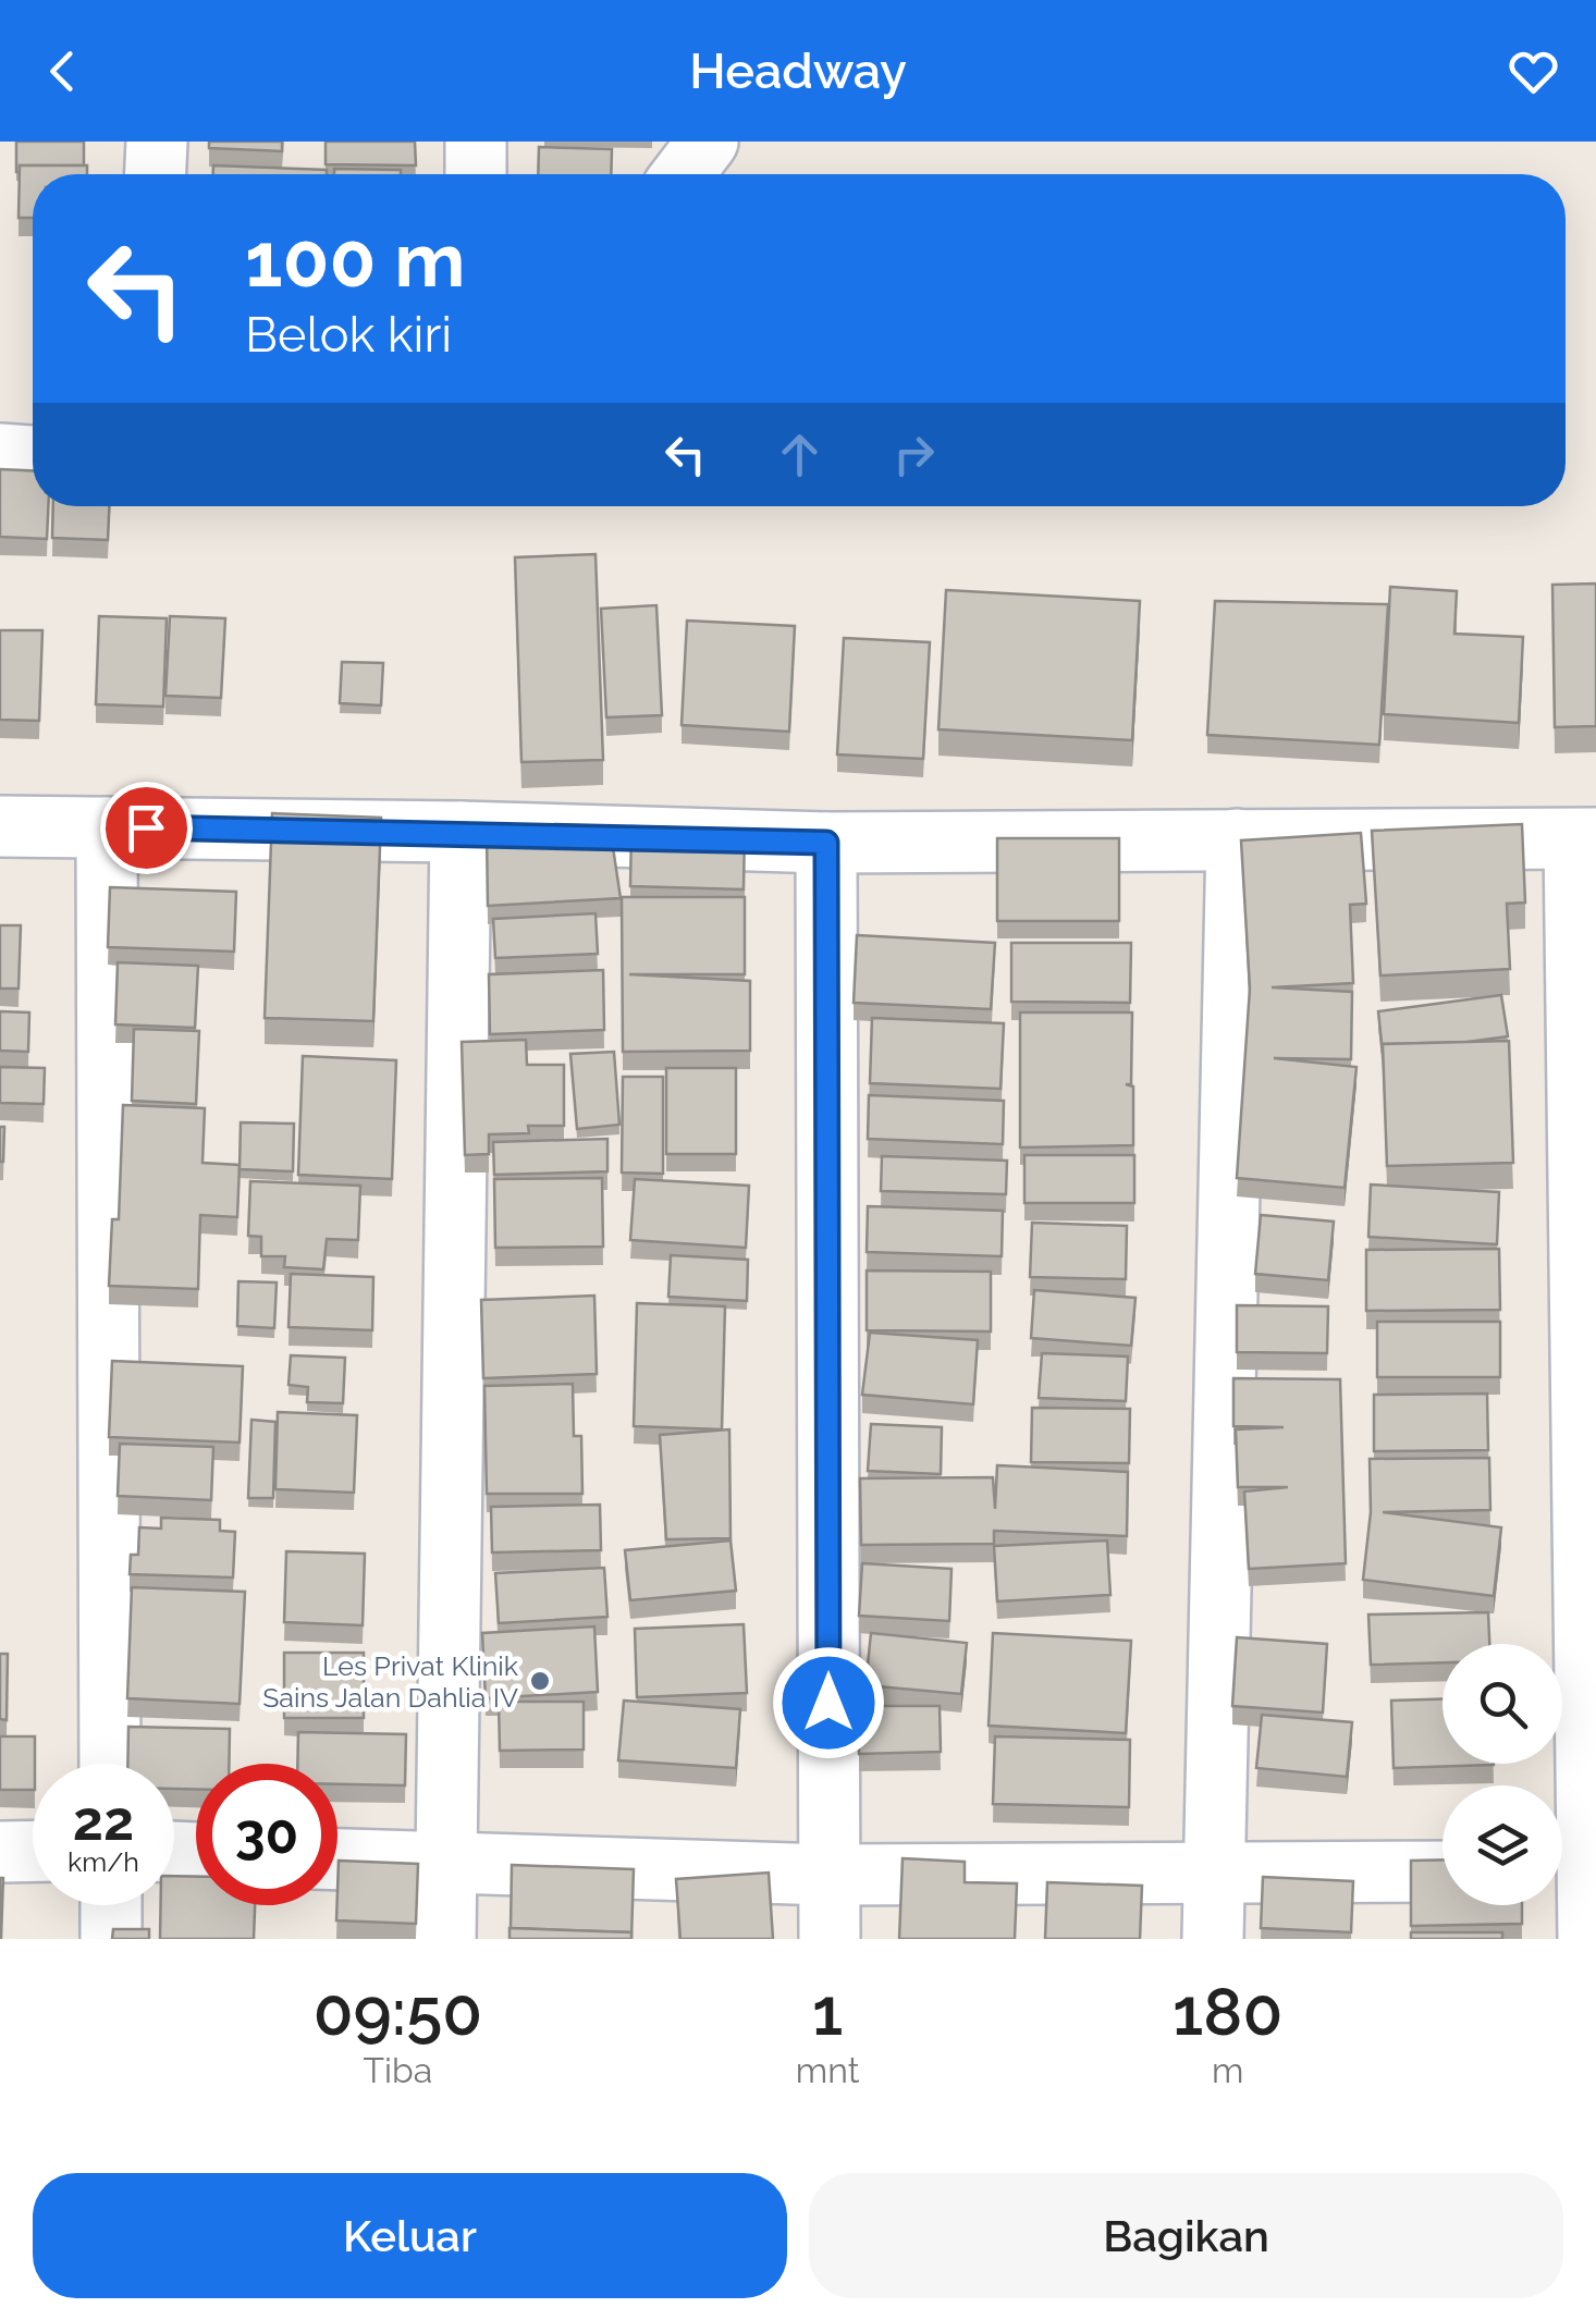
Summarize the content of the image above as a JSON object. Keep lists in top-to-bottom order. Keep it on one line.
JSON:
{"places":["Les Privat Klinik Sains Jalan Dahlia IV"],"page":{"header":"Headway","turn":["100 m","Belok kiri"],"speed":"22 km/h","limit":"30","eta":["09:50","Tiba","1","mnt","180","m"],"buttons":["Keluar","Bagikan"]}}
